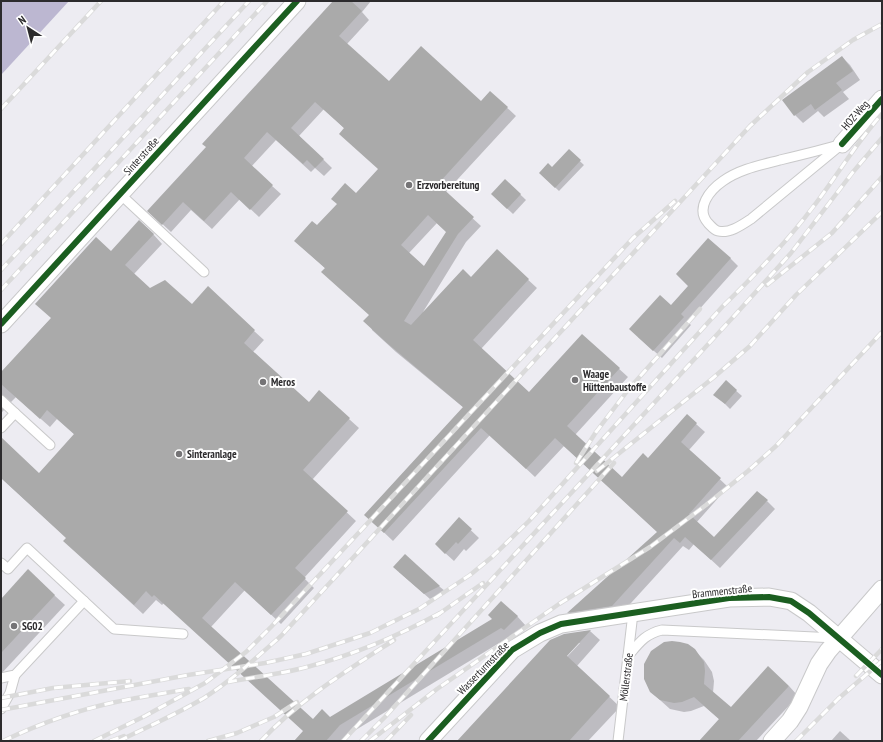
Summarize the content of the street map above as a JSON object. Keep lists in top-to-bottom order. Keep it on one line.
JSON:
{"streets":{"street":["HOZ-Weg","Sinterstraße","Brammenstraße","Wasserturmstraße"],"lane":["Möllerstraße"]},"crossings":[["Brammenstraße","Wasserturmstraße"],["Brammenstraße","Möllerstraße"],["Wasserturmstraße","Möllerstraße"]],"places":["Erzvorbereitung","Waage Hüttenbaustoffe","Meros","Sinteranlage","SG02"],"north":"top left"}
